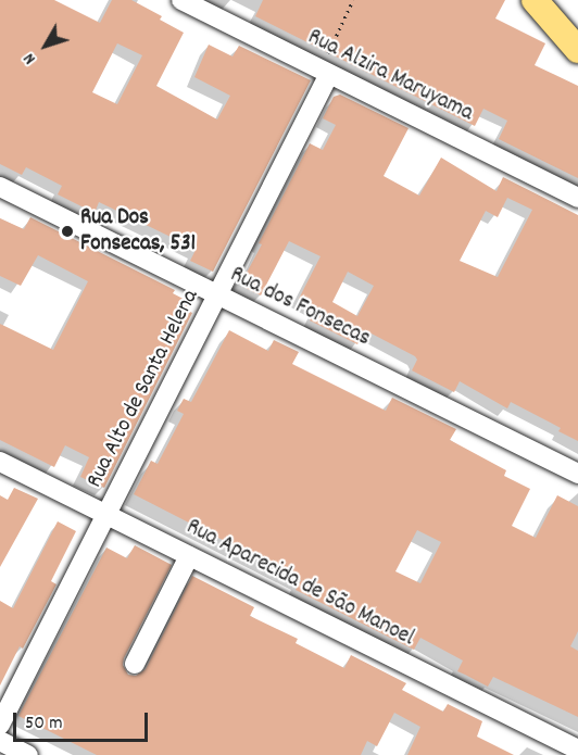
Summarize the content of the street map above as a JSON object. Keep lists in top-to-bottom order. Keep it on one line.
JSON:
{"streets":{"street":["Rua Alzira Maruyama","Rua dos Fonsecas","Rua Alto de Santa Helena","Rua Aparecida de São Manoel"]},"crossings":[["Rua Alzira Maruyama","Rua Alto de Santa Helena"],["Rua dos Fonsecas","Rua Alto de Santa Helena"],["Rua Alto de Santa Helena","Rua Aparecida de São Manoel"]],"places":["Rua Dos Fonsecas, 531"],"scale_bar":"50 m","north":"bottom left"}
